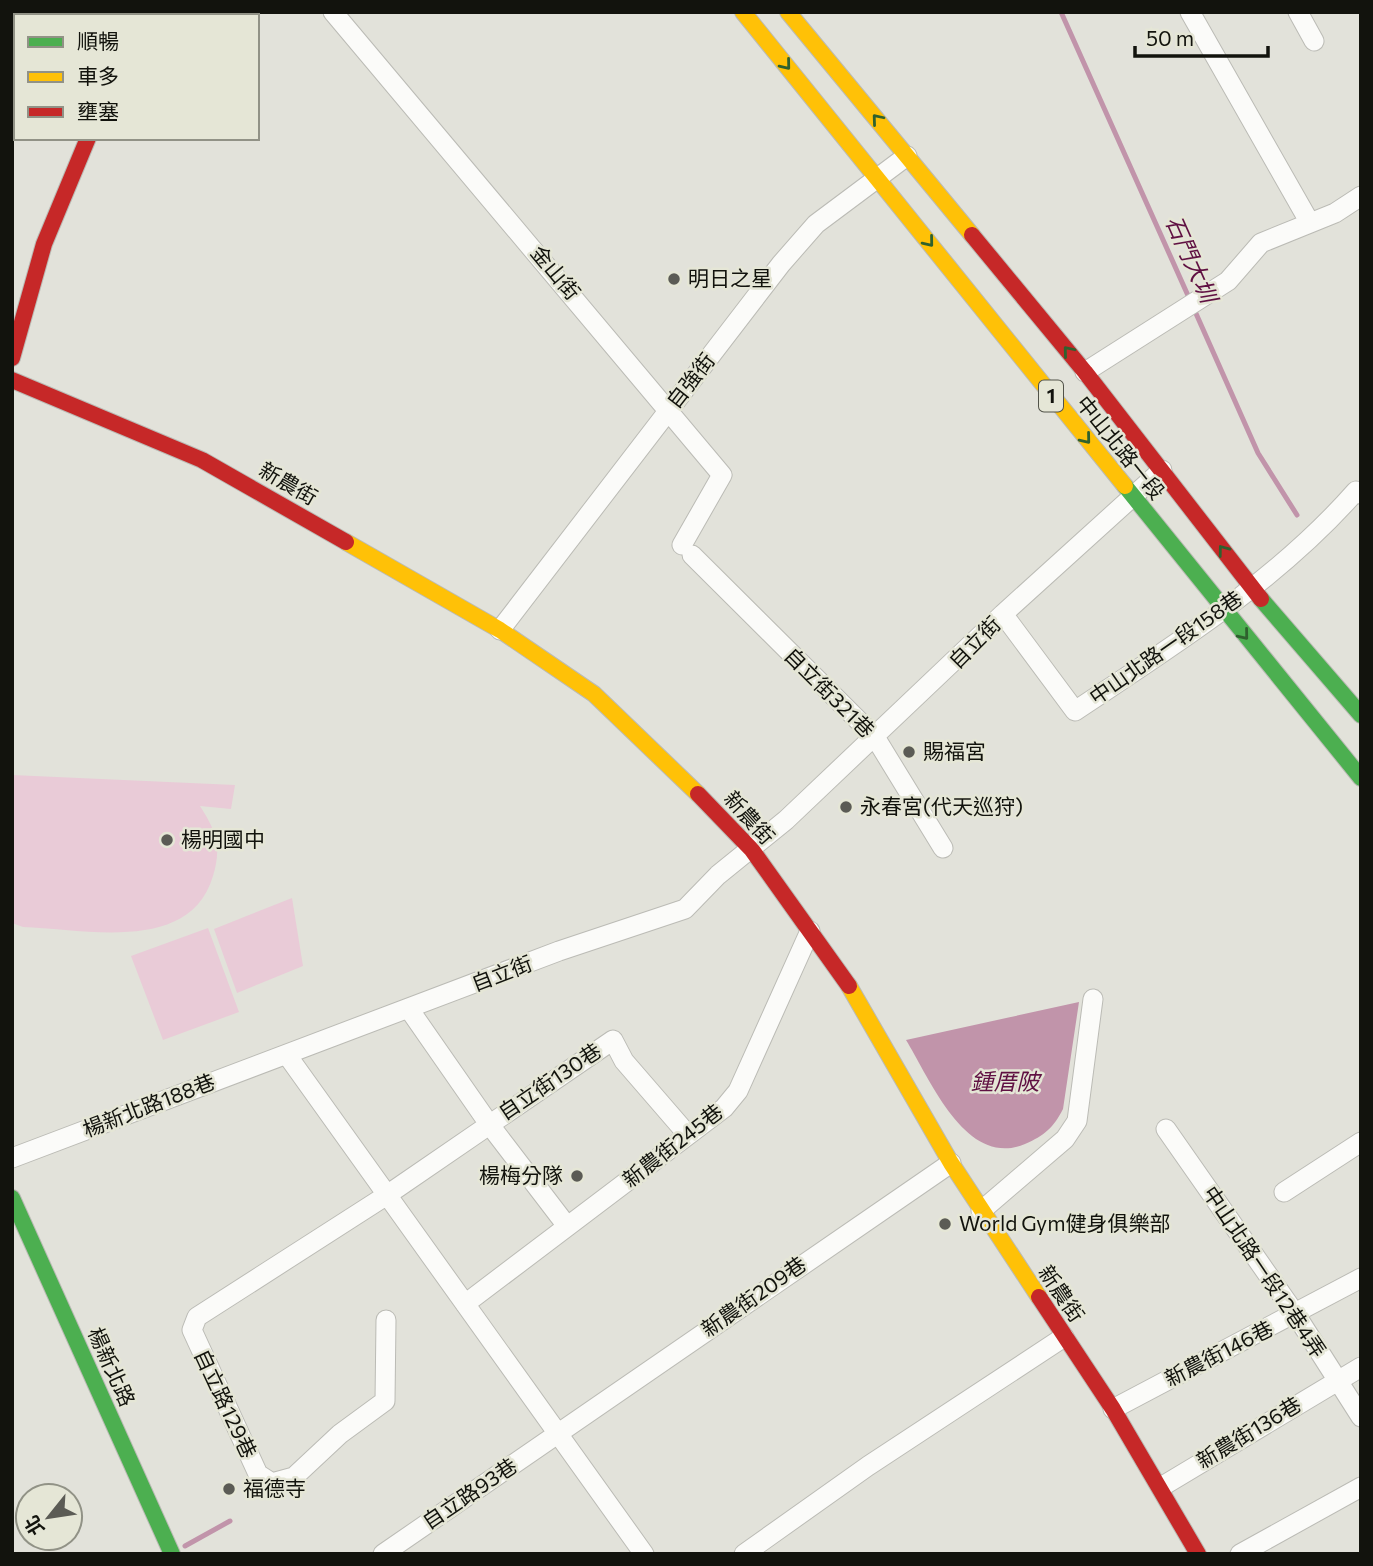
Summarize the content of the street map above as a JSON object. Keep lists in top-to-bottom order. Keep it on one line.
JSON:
{"streets":{"street":["金山街","自強街","1","中山北路一段","新農街","自立街","中山北路一段158巷","自立街321巷","自立街130巷","楊新北路188巷","新農街245巷","中山北路一段12巷4弄","新農街209巷","新農街146巷","楊新北路","自立路129巷","新農街136巷","自立路93巷"]},"crossings":[["金山街","自強街"],["金山街","自立街321巷"],["自強街","中山北路一段"],["自強街","新農街"],["中山北路一段","自立街"],["中山北路一段","中山北路一段158巷"],["新農街","自立街"],["新農街","新農街245巷"],["新農街","新農街209巷"],["新農街","新農街146巷"],["新農街","新農街136巷"],["自立街","中山北路一段158巷"],["自立街","自立街321巷"],["自立街","楊新北路188巷"],["自立街130巷","新農街245巷"],["自立街130巷","自立路129巷"],["中山北路一段12巷4弄","新農街146巷"],["中山北路一段12巷4弄","新農街136巷"],["新農街209巷","自立路93巷"]],"water":["石門大圳","鍾厝陂"],"places":["明日之星","賜福宮","永春宮(代天巡狩)","楊明國中","楊梅分隊","World Gym健身俱樂部","福德寺"],"legend":["順暢","車多","壅塞"],"scale_bar":"50 m","north":"bottom left"}
